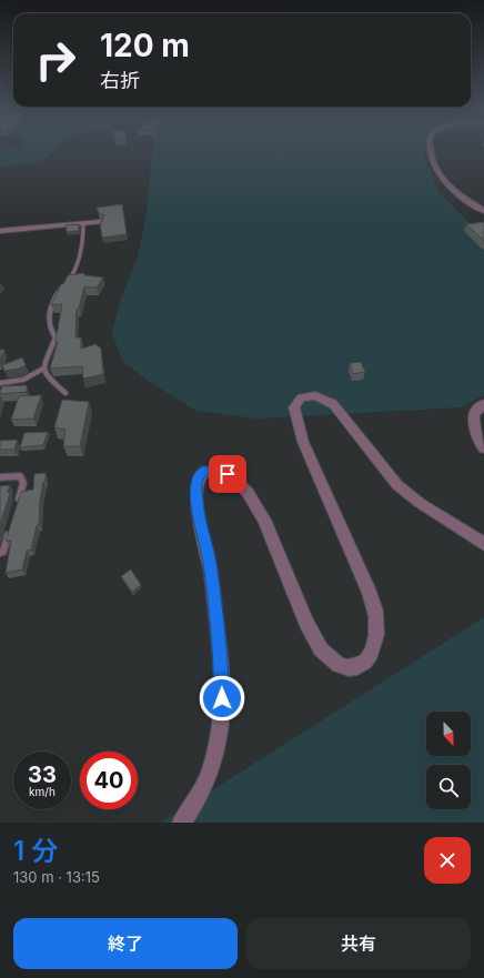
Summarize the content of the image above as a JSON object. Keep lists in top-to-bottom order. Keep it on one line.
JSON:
{"north":"bottom","page":{"turn":["120 m","右折"],"speed":"33 km/h","limit":"40","heading":["1 分","130 m · 13:15"],"buttons":["終了","共有"]}}
